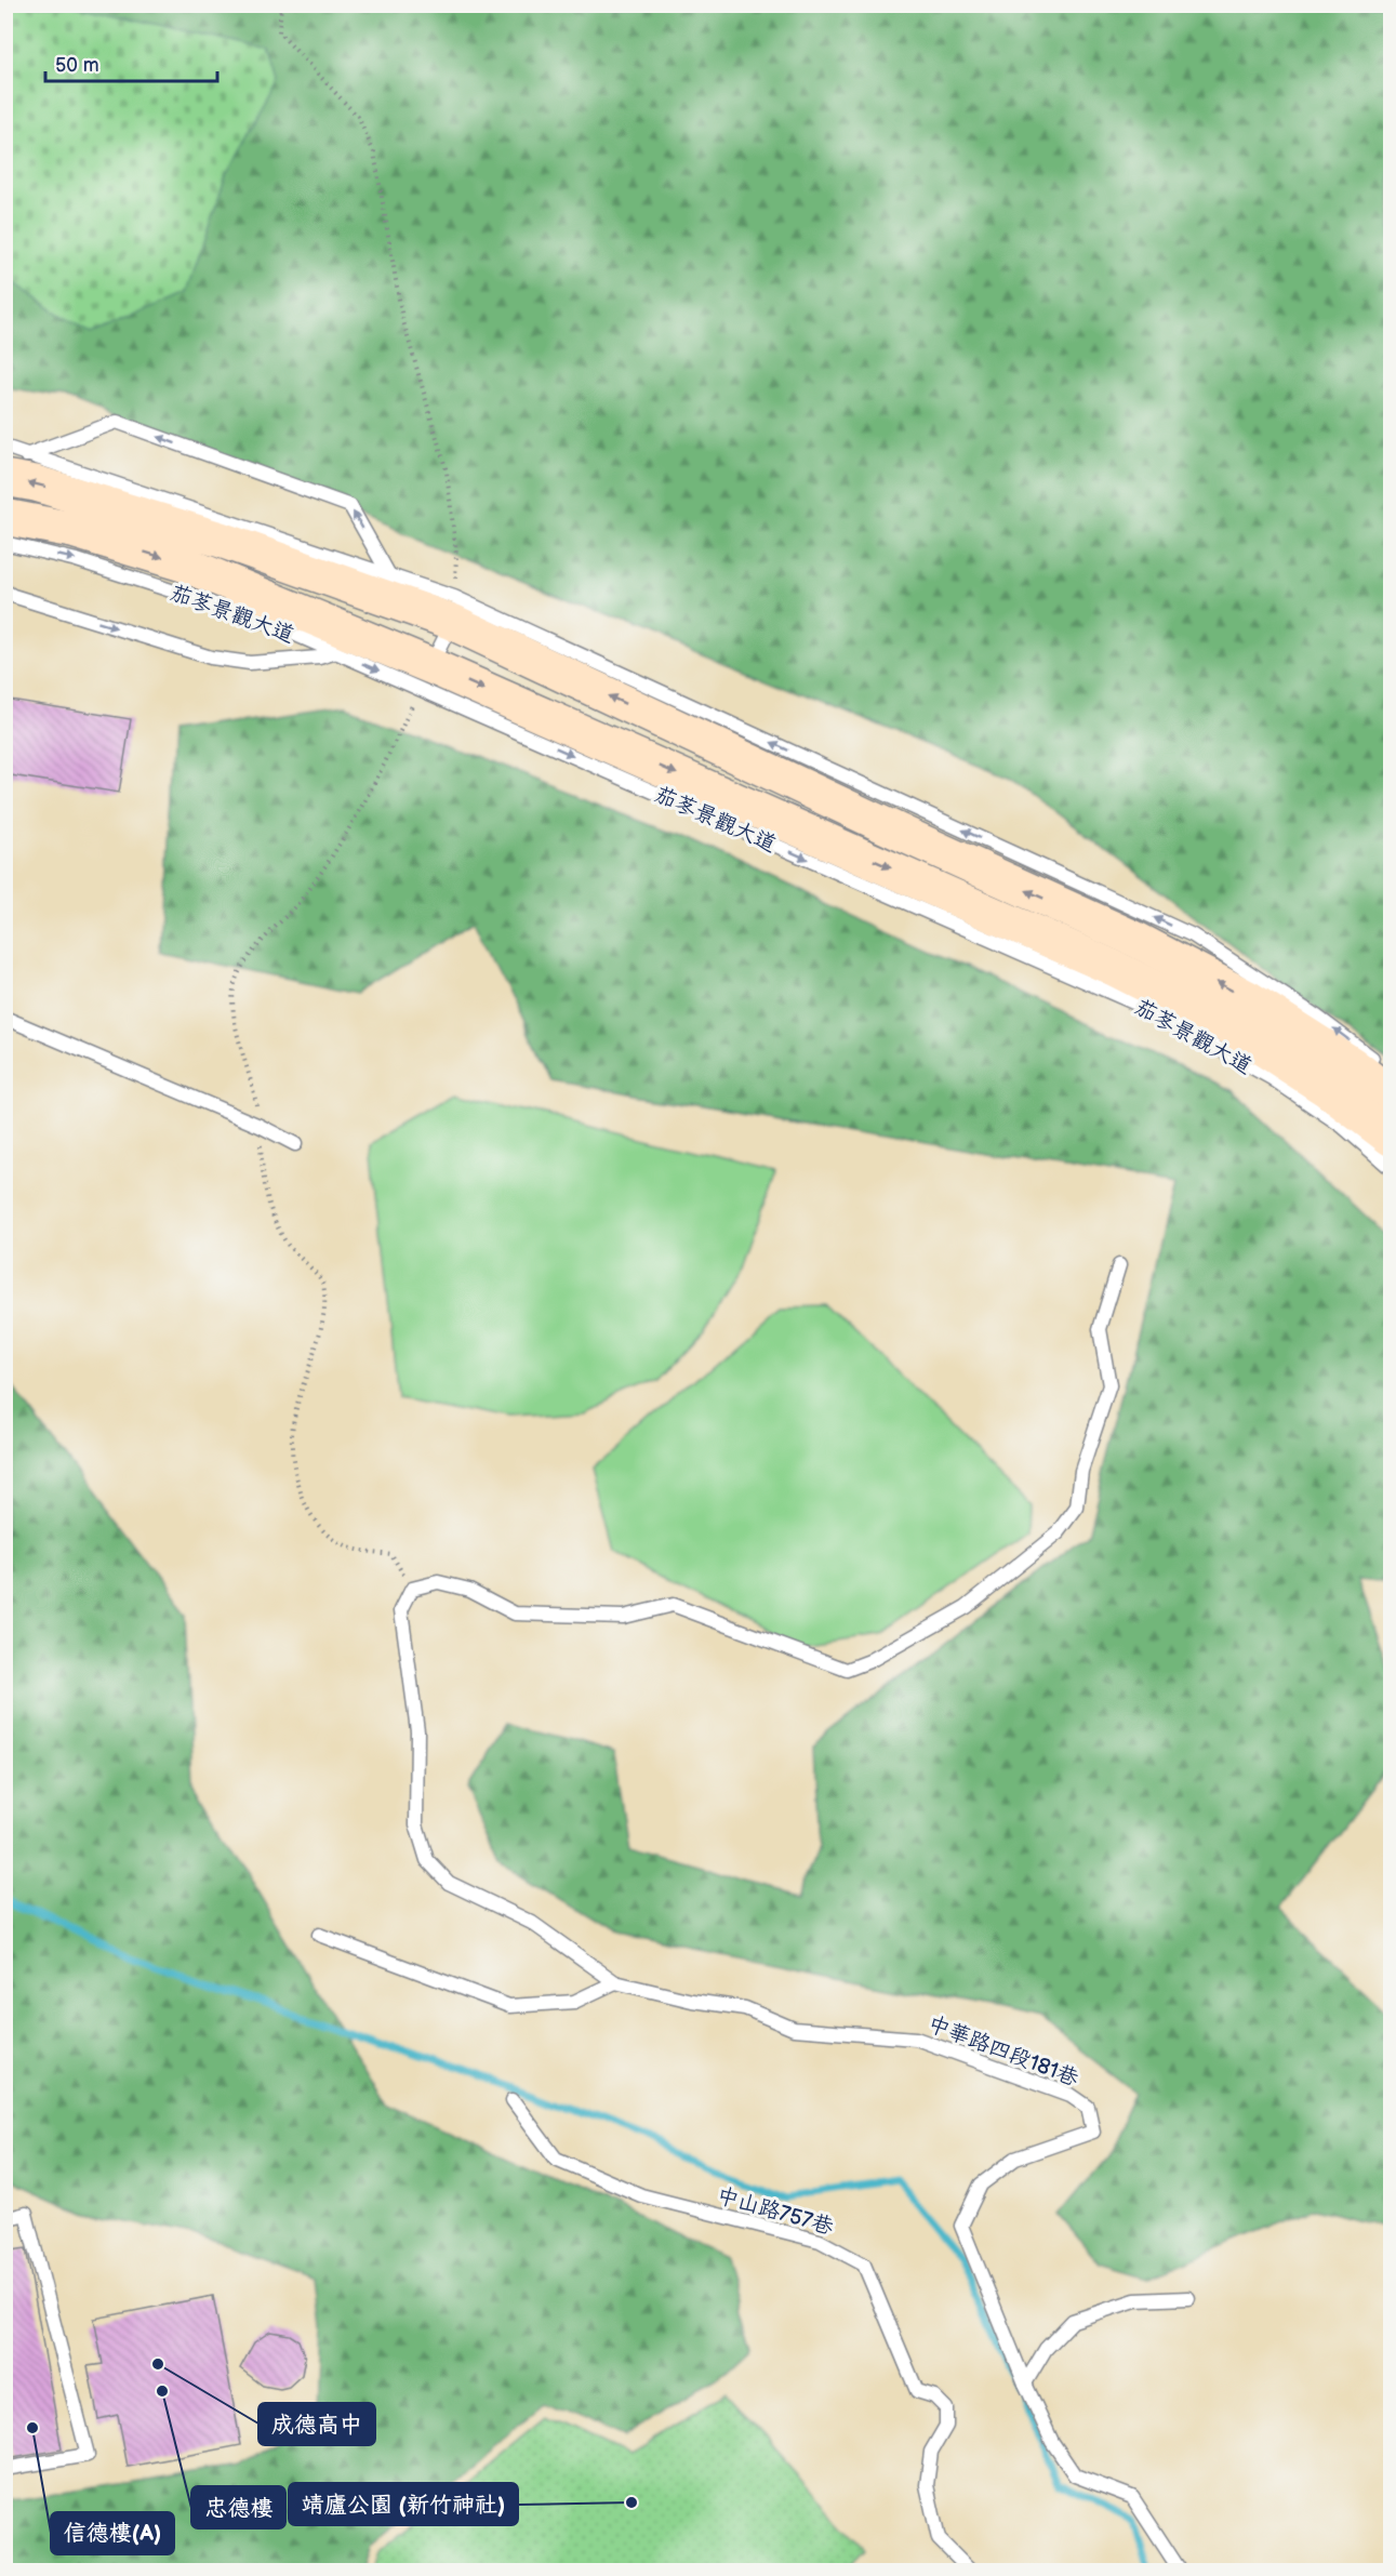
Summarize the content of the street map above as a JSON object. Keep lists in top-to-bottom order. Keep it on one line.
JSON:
{"streets":{"street":["茄苳景觀大道"],"lane":["中華路四段181巷","中山路757巷"]},"places":["成德高中","忠德樓","信德樓(A)","靖廬公園 (新竹神社)"],"scale_bar":"50 m"}
